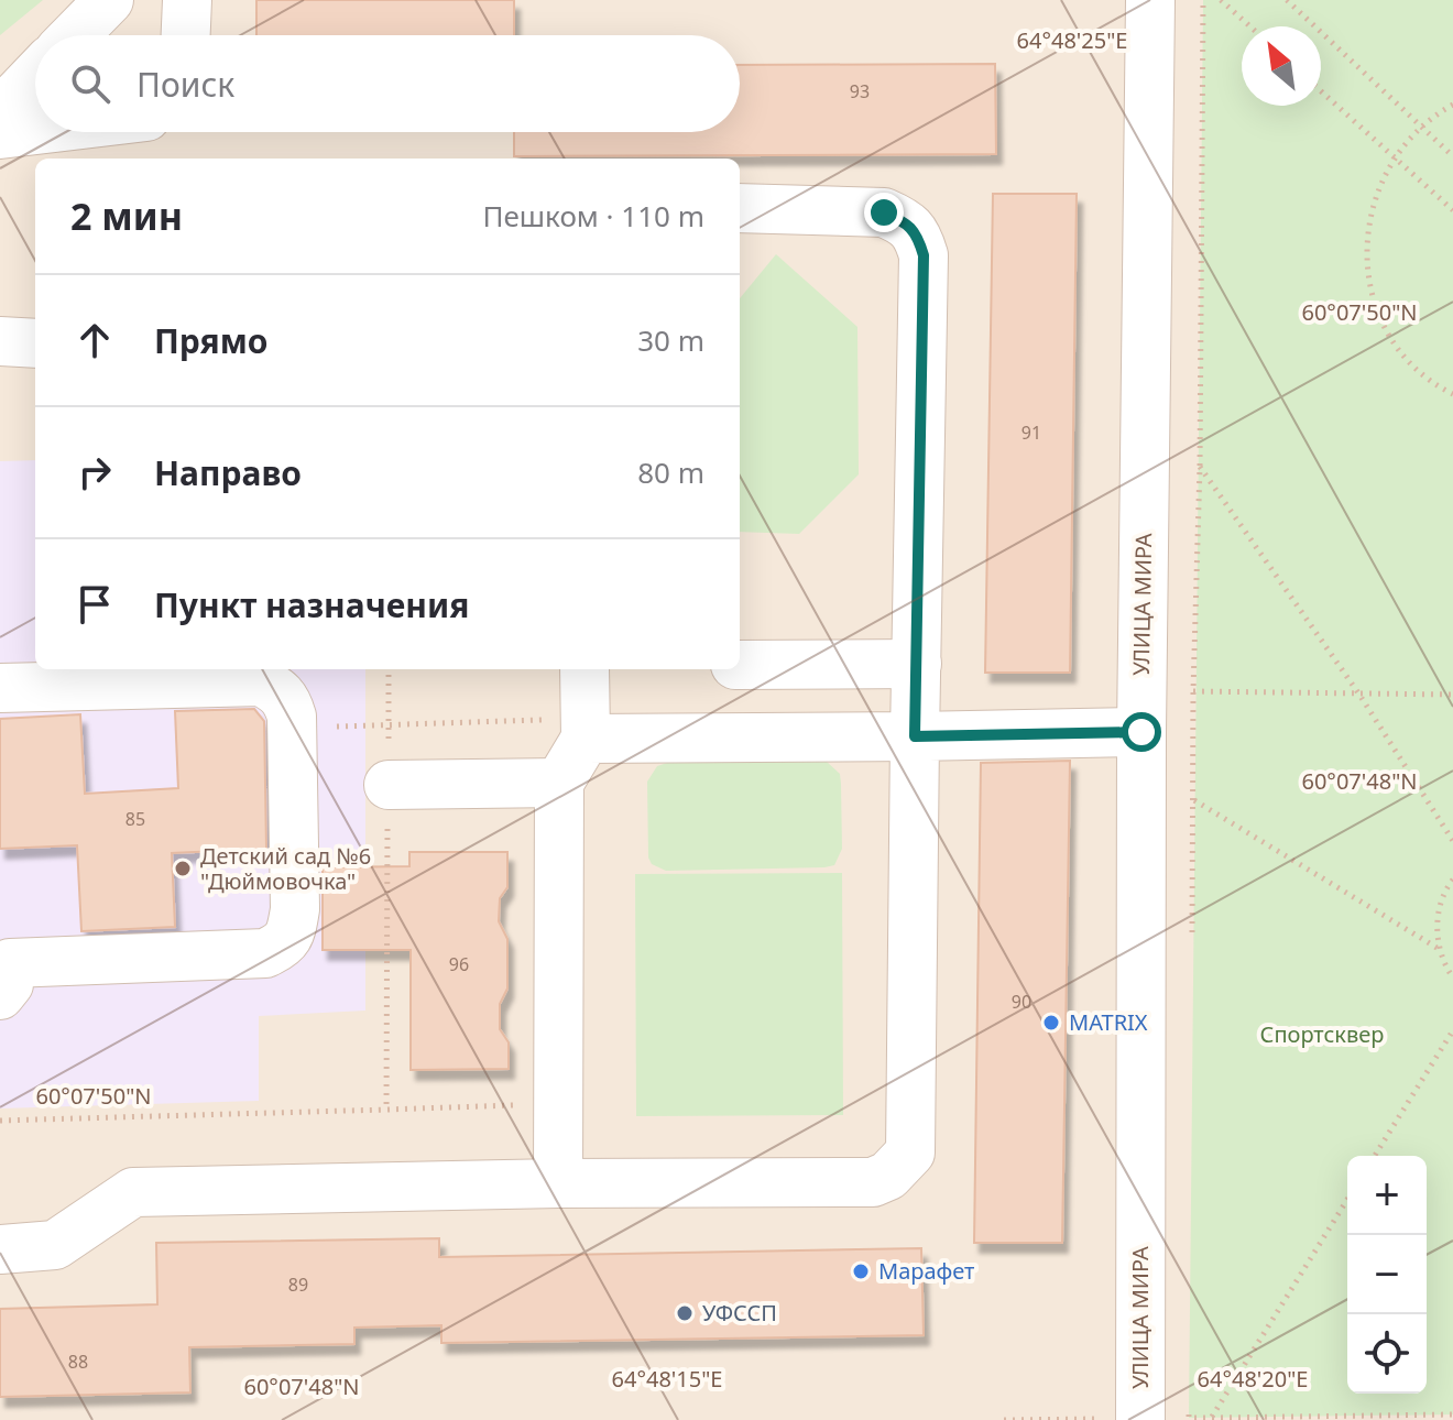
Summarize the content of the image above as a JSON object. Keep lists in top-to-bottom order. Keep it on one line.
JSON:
{"streets":{"street":["УЛИЦА МИРА"]},"parks":["Спортсквер"],"places":["Детский сад №6 \"Дюймовочка\"","MATRIX","Марафет","УФССП"],"house_numbers":["93","91","85","96","90","89","88"],"north":"top left","page":{"search":"Поиск","heading":["2 мин","Пешком · 110 m"],"list":[["Прямо","30 m"],["Направо","80 m"],"Пункт назначения"],"map_buttons":["+","−"]},"coordinates":["64°48'25\"E","60°07'50\"N","60°07'48\"N","64°48'15\"E","64°48'20\"E"]}
